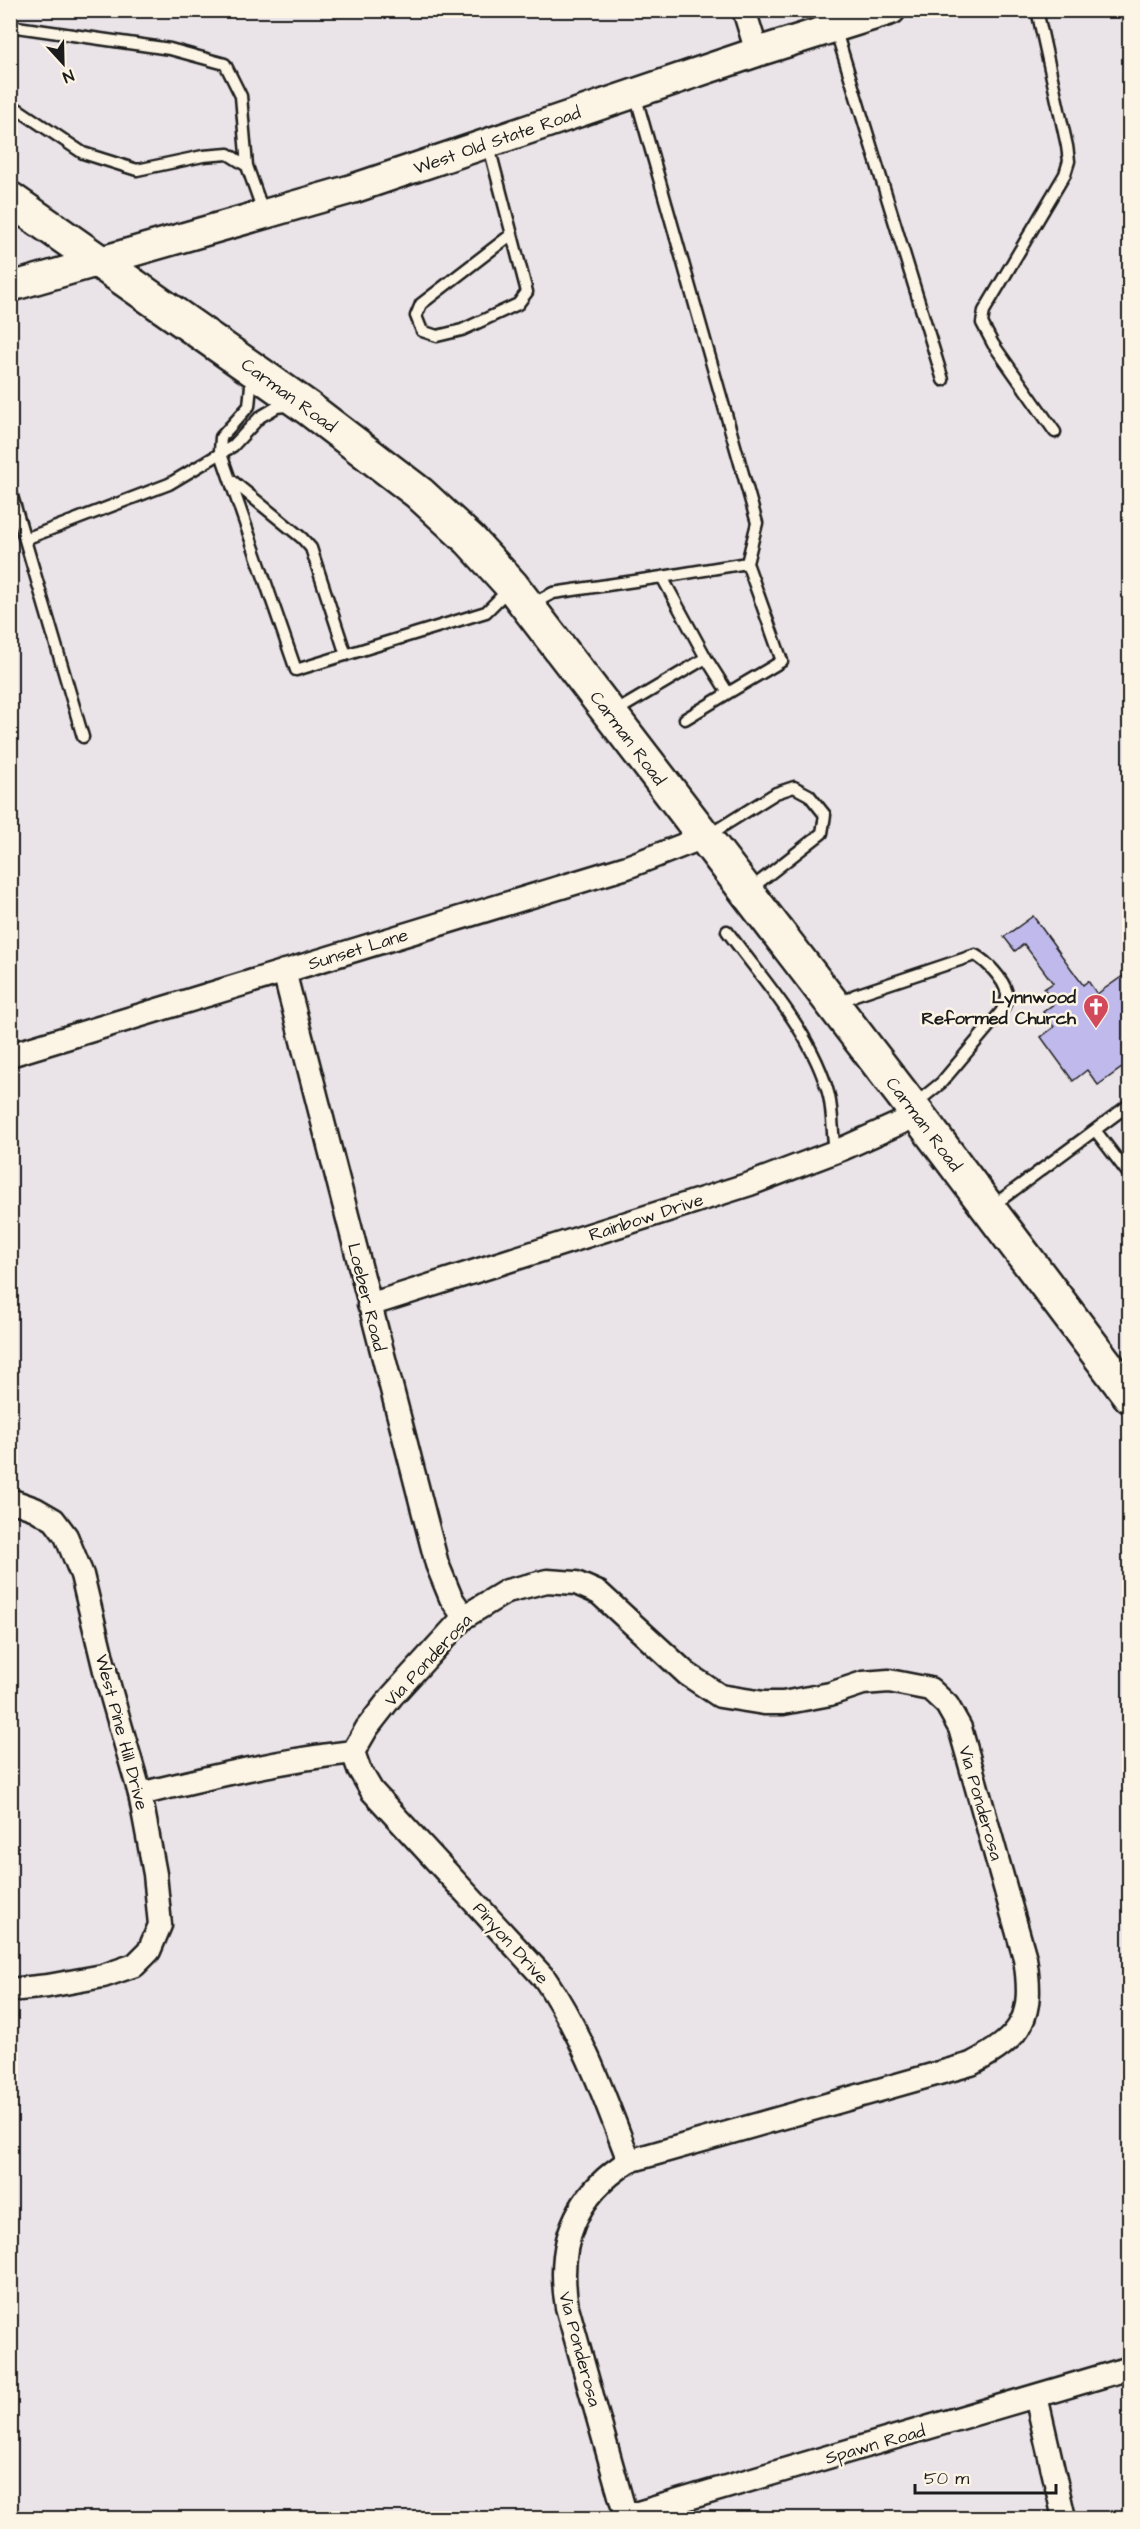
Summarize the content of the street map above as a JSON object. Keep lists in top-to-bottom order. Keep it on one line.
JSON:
{"streets":{"main road":["Carman Road"],"street":["West Old State Road","Sunset Lane","Rainbow Drive","Loeber Road","Via Ponderosa","West Pine Hill Drive","Pinyon Drive","Spawn Road"]},"crossings":[["West Old State Road","Carman Road"],["Carman Road","Sunset Lane"],["Carman Road","Rainbow Drive"],["Sunset Lane","Loeber Road"],["Rainbow Drive","Loeber Road"],["Loeber Road","Via Ponderosa"],["Via Ponderosa","Pinyon Drive"],["Via Ponderosa","Spawn Road"]],"places":{"church":["Lynnwood Reformed Church"]},"scale_bar":"50 m","north":"bottom"}
